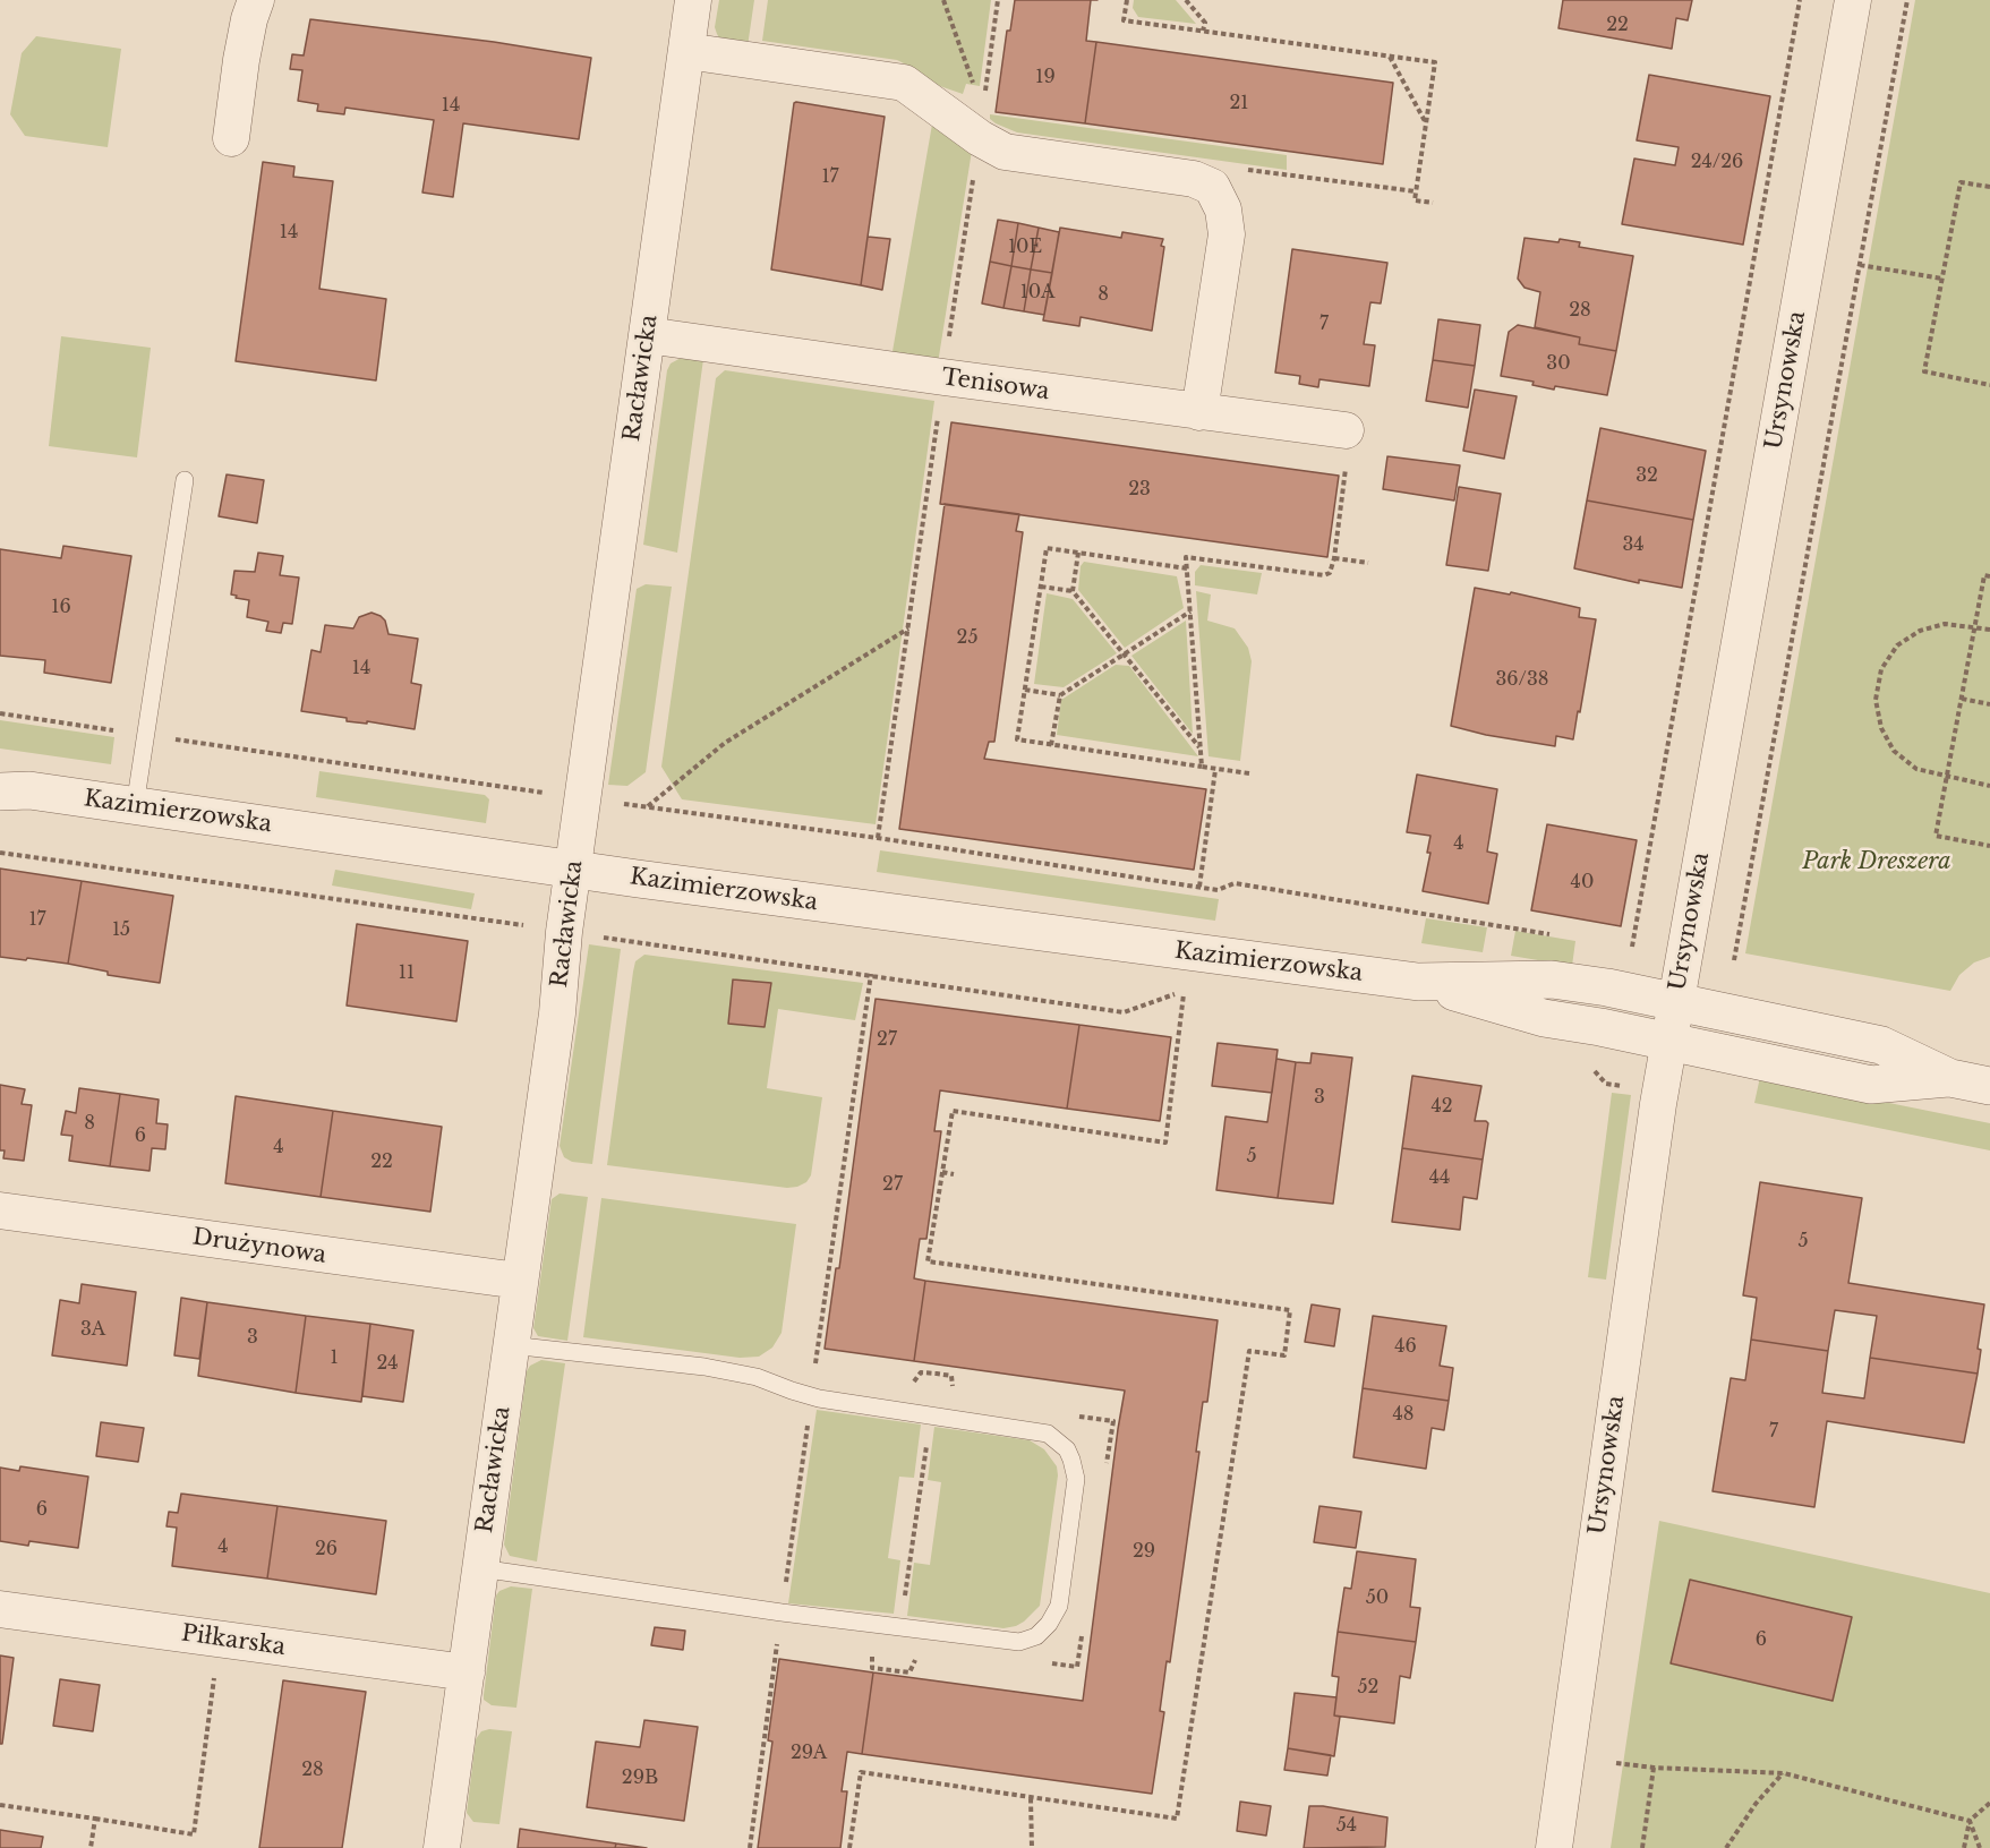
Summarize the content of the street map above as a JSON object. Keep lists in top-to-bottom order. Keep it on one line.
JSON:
{"streets":{"street":["Racławicka","Ursynowska","Tenisowa","Kazimierzowska","Drużynowa","Piłkarska"]},"crossings":[["Racławicka","Tenisowa"],["Racławicka","Kazimierzowska"],["Racławicka","Drużynowa"],["Racławicka","Piłkarska"],["Ursynowska","Kazimierzowska"]],"parks":["Park Dreszera"],"house_numbers":["22","19","21","14","24/26","17","14","10E","10A","8","28","7","30","32","23","34","16","25","14","36/38","4","40","17","15","11","27","3","42","8","6","4","5","22","44","27","5","3A","3","46","1","24","48","7","6","4","26","29","50","6","52","29A","28","29B","54"]}
